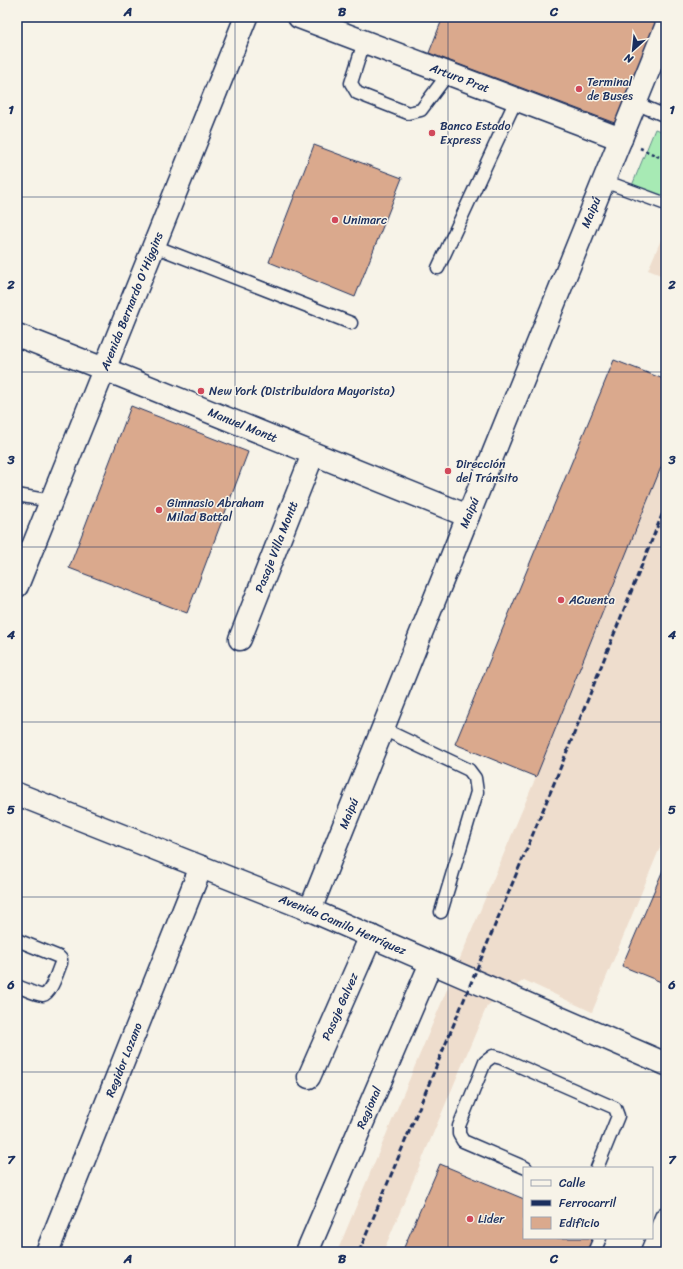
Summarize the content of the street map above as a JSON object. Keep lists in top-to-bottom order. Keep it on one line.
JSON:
{"streets":{"street":["Arturo Prat","Maipú","Avenida Bernardo O'Higgins","Manuel Montt","Pasaje Villa Montt","Avenida Camilo Henríquez","Pasaje Galvez","Regidor Lozano","Regional"]},"crossings":[["Arturo Prat","Maipú"],["Maipú","Manuel Montt"],["Maipú","Avenida Camilo Henríquez"],["Avenida Bernardo O'Higgins","Manuel Montt"],["Manuel Montt","Pasaje Villa Montt"],["Avenida Camilo Henríquez","Pasaje Galvez"],["Avenida Camilo Henríquez","Regidor Lozano"],["Avenida Camilo Henríquez","Regional"]],"places":["Terminal de Buses","Banco Estado Express","Unimarc","New York (Distribuidora Mayorista)","Dirección del Tránsito","Gimnasio Abraham Milad Battal","ACuenta","Lider"],"legend":["Calle","Ferrocarril","Edificio"],"north":"bottom left","grid":{"columns":["A","B","C"],"rows":["1","2","3","4","5","6","7"]}}
